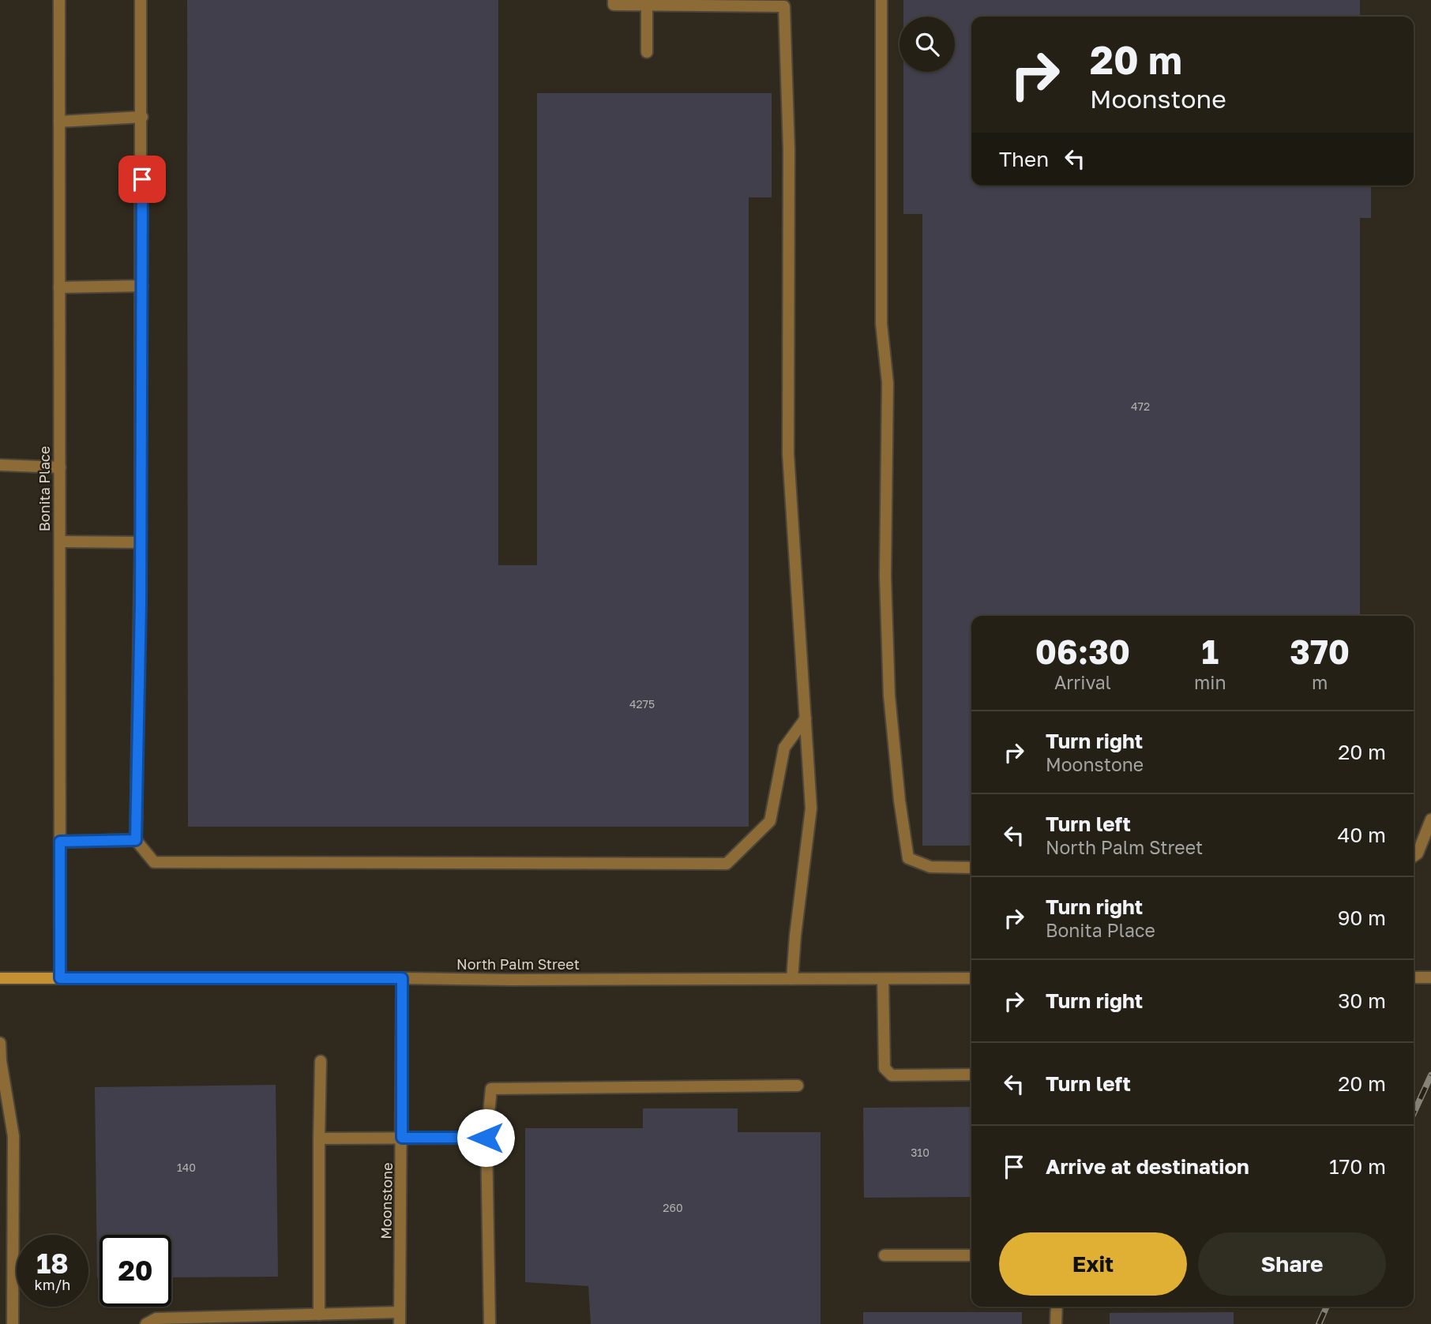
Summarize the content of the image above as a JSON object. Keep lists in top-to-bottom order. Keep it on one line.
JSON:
{"streets":{"street":["Bonita Place","North Palm Street","Moonstone"]},"crossings":[["Bonita Place","North Palm Street"],["North Palm Street","Moonstone"]],"house_numbers":["472","4275","310","140","260"],"page":{"turn":["20 m","Moonstone"],"then":"Then","eta":["06:30","Arrival","1","min","370","m"],"list":[{"name":"Turn right","note":"Moonstone","value":"20 m"},{"name":"Turn left","note":"North Palm Street","value":"40 m"},{"name":"Turn right","note":"Bonita Place","value":"90 m"},{"name":"Turn right","value":"30 m"},{"name":"Turn left","value":"20 m"},{"name":"Arrive at destination","value":"170 m"}],"buttons":["Exit","Share"],"speed":"18 km/h","limit":"20"}}
